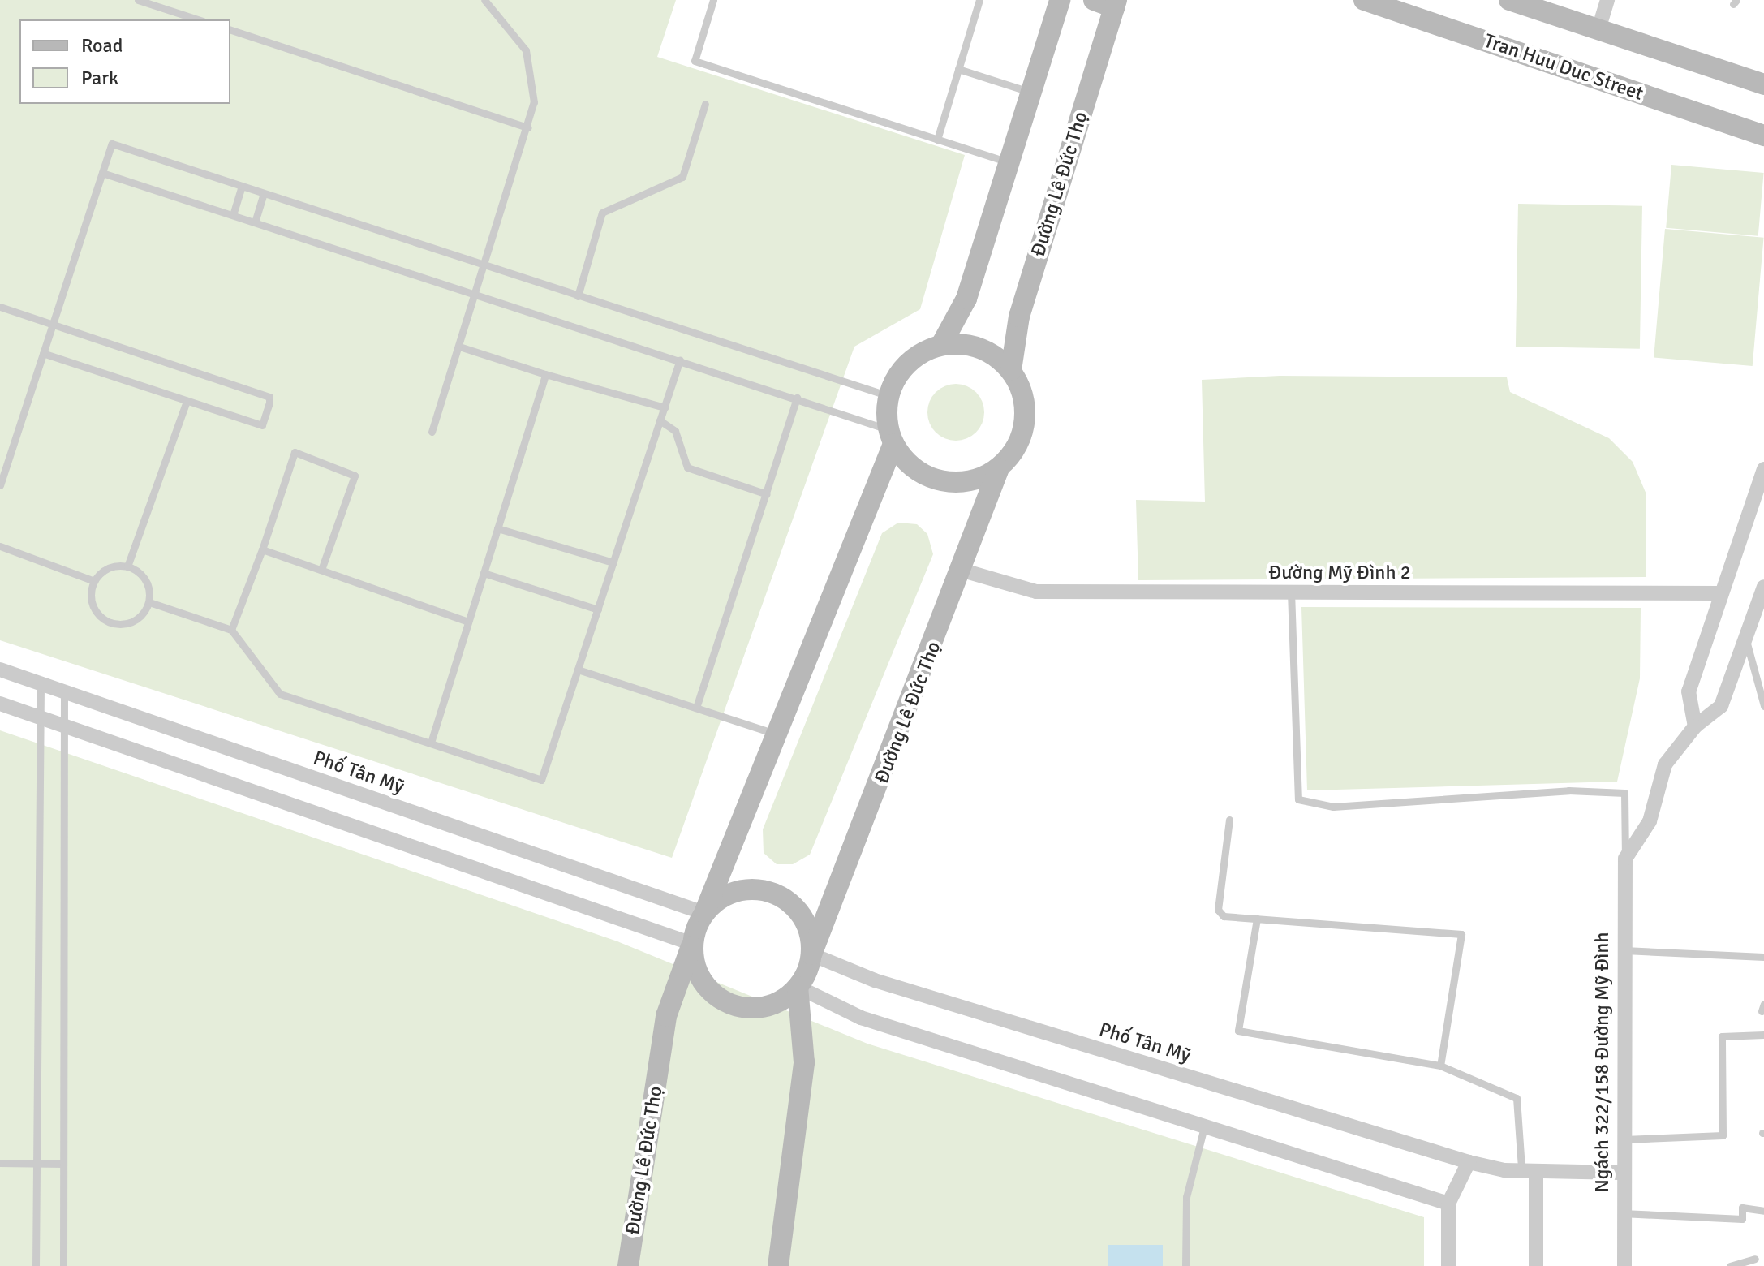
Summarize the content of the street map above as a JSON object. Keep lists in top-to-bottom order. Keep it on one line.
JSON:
{"streets":{"main road":["Tran Huu Duc Street","Đường Lê Đức Thọ"],"street":["Đường Mỹ Đình 2","Phố Tân Mỹ","Ngách 322/158 Đường Mỹ Đình"]},"crossings":[["Đường Lê Đức Thọ","Đường Mỹ Đình 2"],["Đường Lê Đức Thọ","Phố Tân Mỹ"],["Phố Tân Mỹ","Ngách 322/158 Đường Mỹ Đình"]],"legend":["Road","Park"]}
